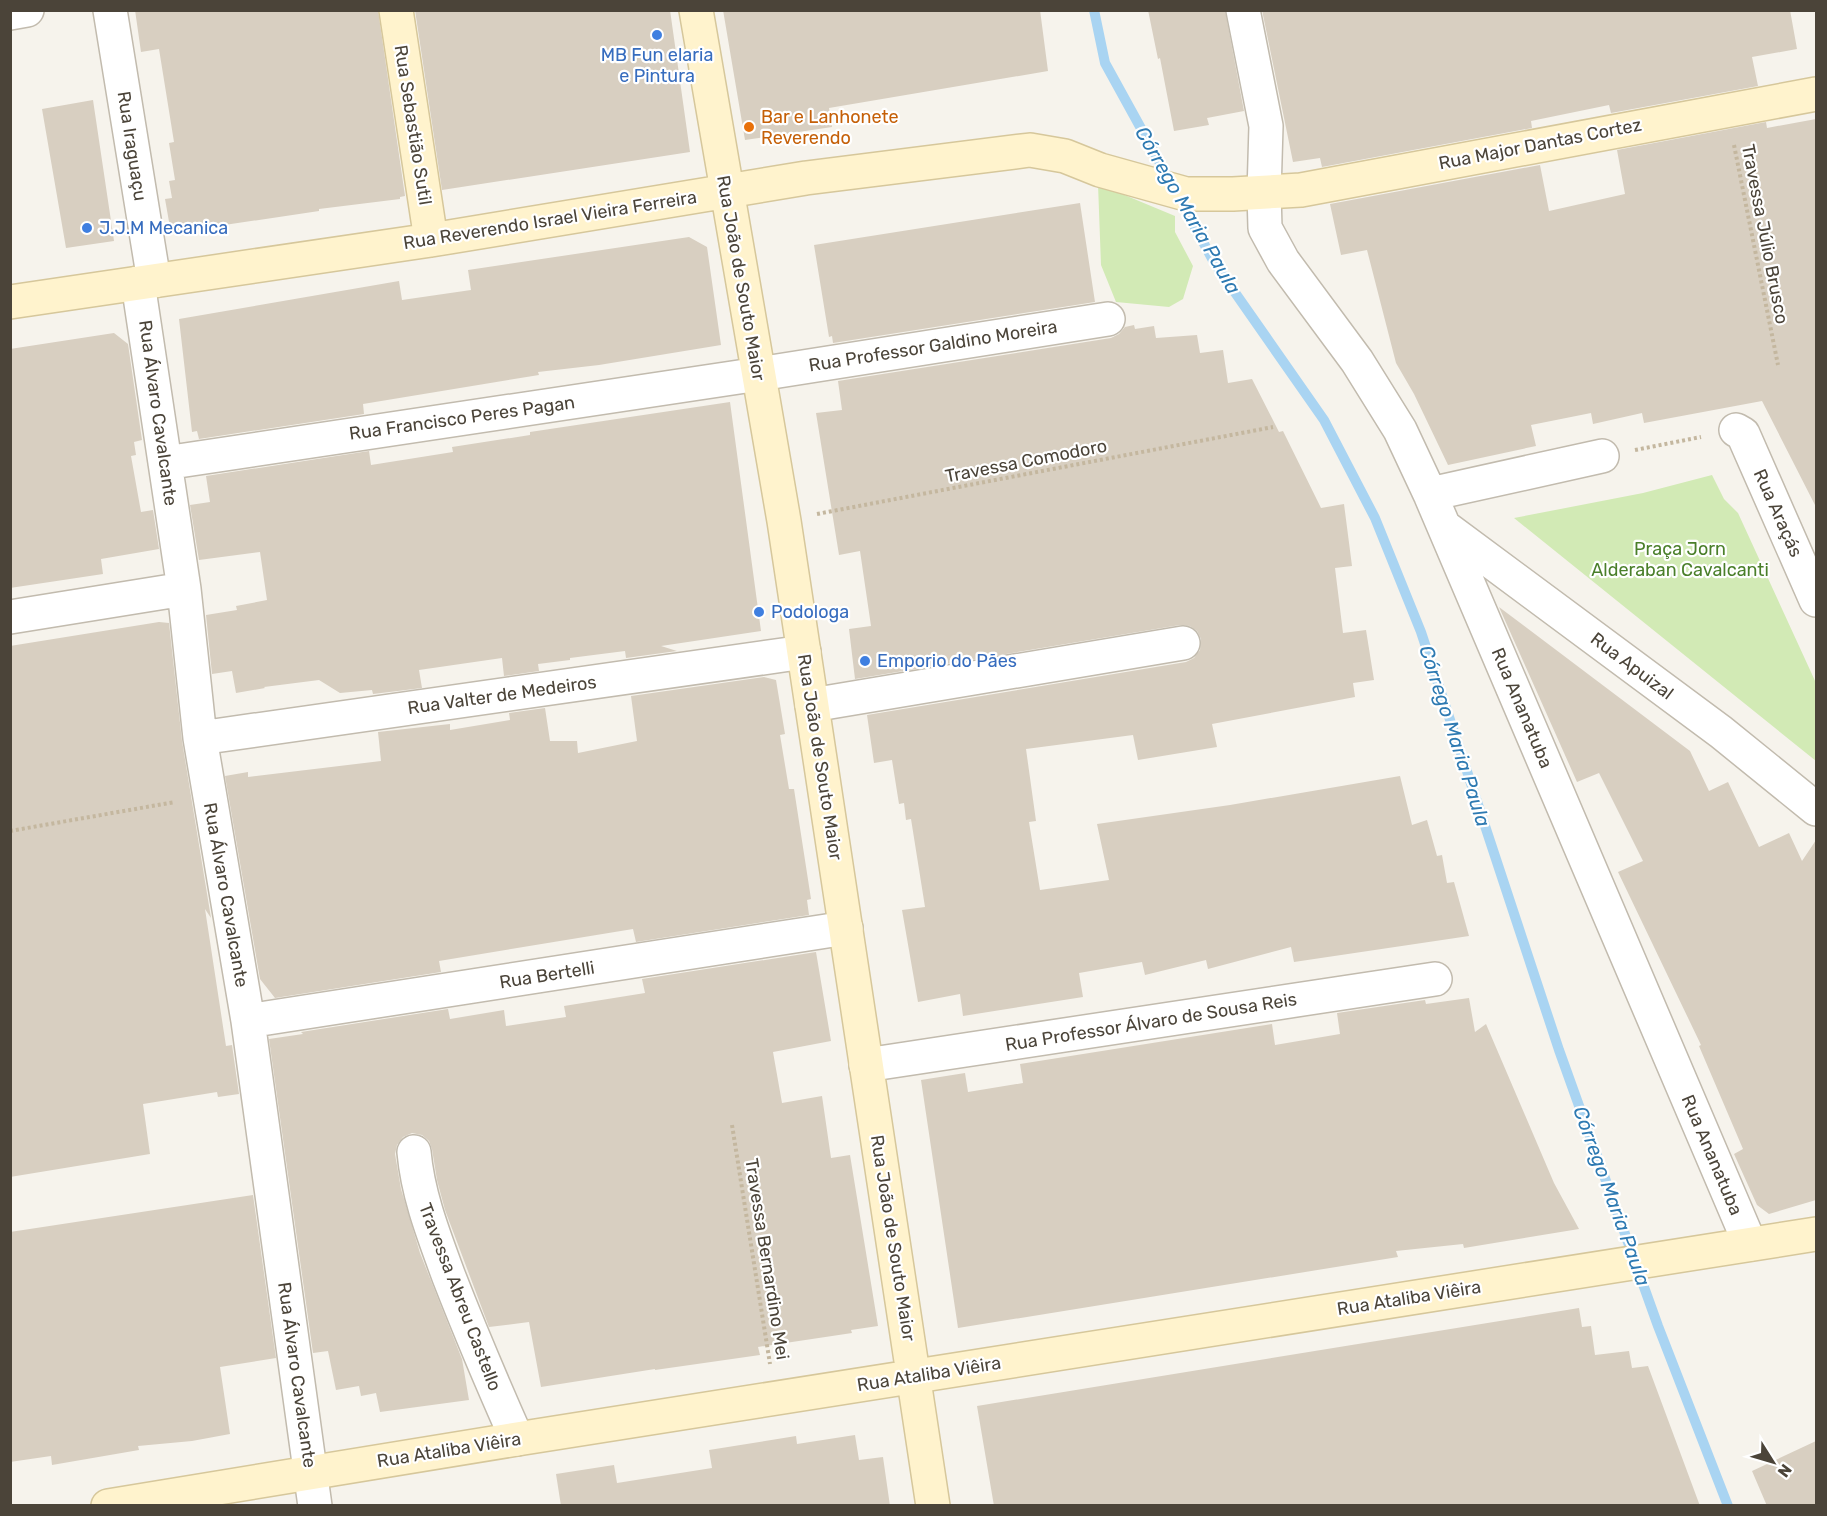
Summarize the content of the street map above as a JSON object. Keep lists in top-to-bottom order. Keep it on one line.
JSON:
{"streets":{"street":["Rua Sebastião Sutil","Rua Major Dantas Cortez","Rua Iraguaçu","Rua Reverendo Israel Vieira Ferreira","Rua João de Souto Maior","Rua Professor Galdino Moreira","Rua Álvaro Cavalcante","Rua Francisco Peres Pagan","Rua Araçás","Rua Apuizal","Rua Valter de Medeiros","Rua Ananatuba","Rua Bertelli","Rua Professor Álvaro de Sousa Reis","Travessa Abreu Castello","Rua Ataliba Viêira"],"path":["Travessa Júlio Brusco","Travessa Comodoro","Travessa Bernardino Mei"]},"crossings":[["Rua Sebastião Sutil","Rua Reverendo Israel Vieira Ferreira"],["Rua Major Dantas Cortez","Rua Reverendo Israel Vieira Ferreira"],["Rua Major Dantas Cortez","Travessa Júlio Brusco"],["Rua Major Dantas Cortez","Rua Ananatuba"],["Rua Iraguaçu","Rua Reverendo Israel Vieira Ferreira"],["Rua Iraguaçu","Rua Álvaro Cavalcante"],["Rua Reverendo Israel Vieira Ferreira","Rua João de Souto Maior"],["Rua Reverendo Israel Vieira Ferreira","Rua Álvaro Cavalcante"],["Rua Reverendo Israel Vieira Ferreira","Rua Ananatuba"],["Rua João de Souto Maior","Rua Professor Galdino Moreira"],["Rua João de Souto Maior","Rua Francisco Peres Pagan"],["Rua João de Souto Maior","Travessa Comodoro"],["Rua João de Souto Maior","Rua Valter de Medeiros"],["Rua João de Souto Maior","Rua Bertelli"],["Rua João de Souto Maior","Rua Professor Álvaro de Sousa Reis"],["Rua João de Souto Maior","Rua Ataliba Viêira"],["Rua Professor Galdino Moreira","Rua Francisco Peres Pagan"],["Rua Álvaro Cavalcante","Rua Francisco Peres Pagan"],["Rua Álvaro Cavalcante","Rua Valter de Medeiros"],["Rua Álvaro Cavalcante","Rua Bertelli"],["Rua Álvaro Cavalcante","Rua Ataliba Viêira"],["Rua Apuizal","Rua Ananatuba"],["Rua Ananatuba","Rua Ataliba Viêira"],["Travessa Bernardino Mei","Rua Ataliba Viêira"],["Travessa Abreu Castello","Rua Ataliba Viêira"]],"water":["Córrego Maria Paula"],"parks":["Praça Jorn Alderaban Cavalcanti"],"places":["MB Fun elaria e Pintura","Bar e Lanhonete Reverendo","J.J.M Mecanica","Podologa","Emporio do Pães"],"north":"bottom right"}
